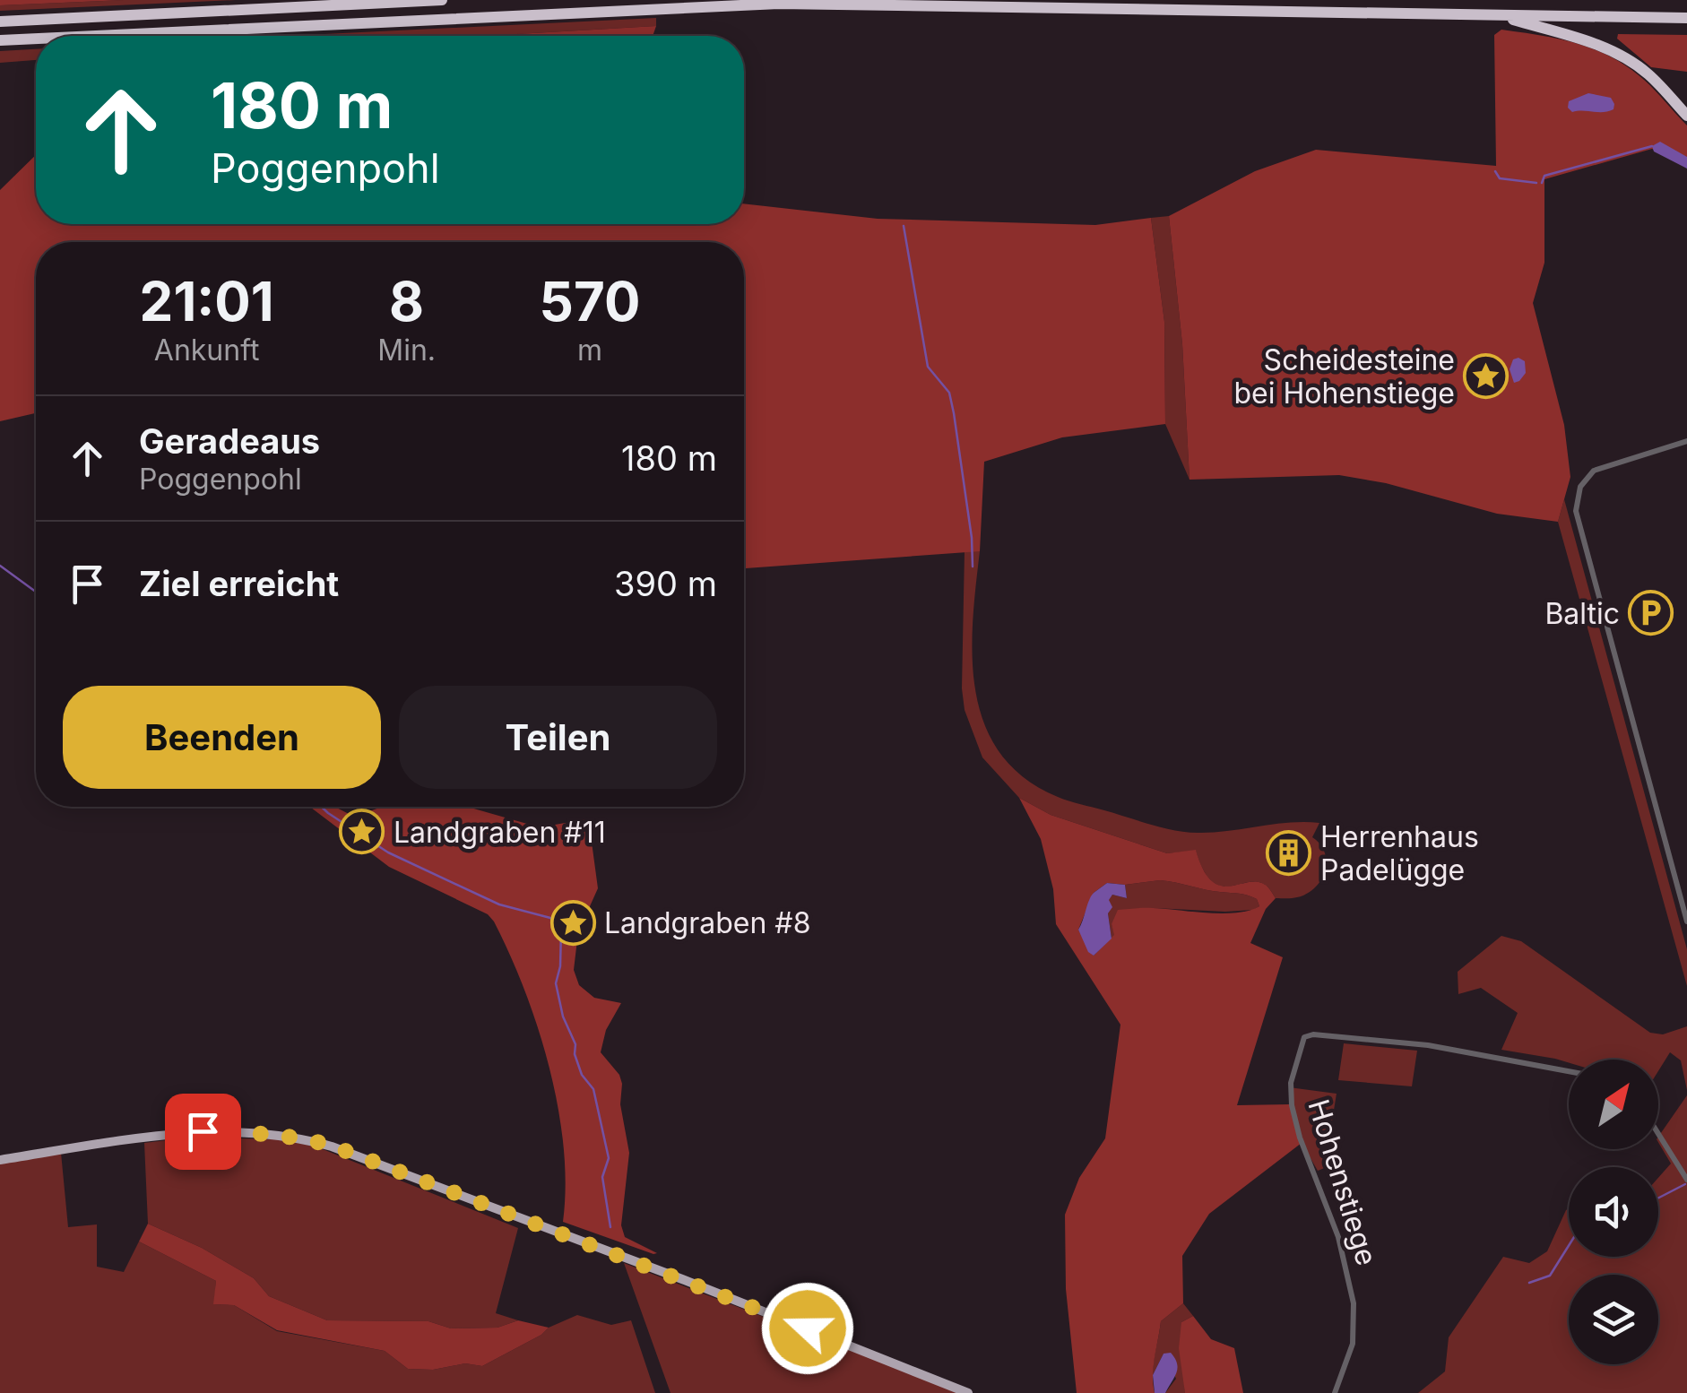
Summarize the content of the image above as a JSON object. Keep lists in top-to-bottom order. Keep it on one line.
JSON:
{"streets":{"street":["Hohenstiege"]},"places":{"place":["Scheidesteine bei Hohenstiege","Landgraben #11","Landgraben #8"],"parking":["Baltic"],"building":["Herrenhaus Padelügge"]},"north":"top right","page":{"turn":["180 m","Poggenpohl"],"eta":["21:01","Ankunft","8","Min.","570","m"],"list":[{"name":"Geradeaus","note":"Poggenpohl","value":"180 m"},{"name":"Ziel erreicht","value":"390 m"}],"buttons":["Beenden","Teilen"]}}
